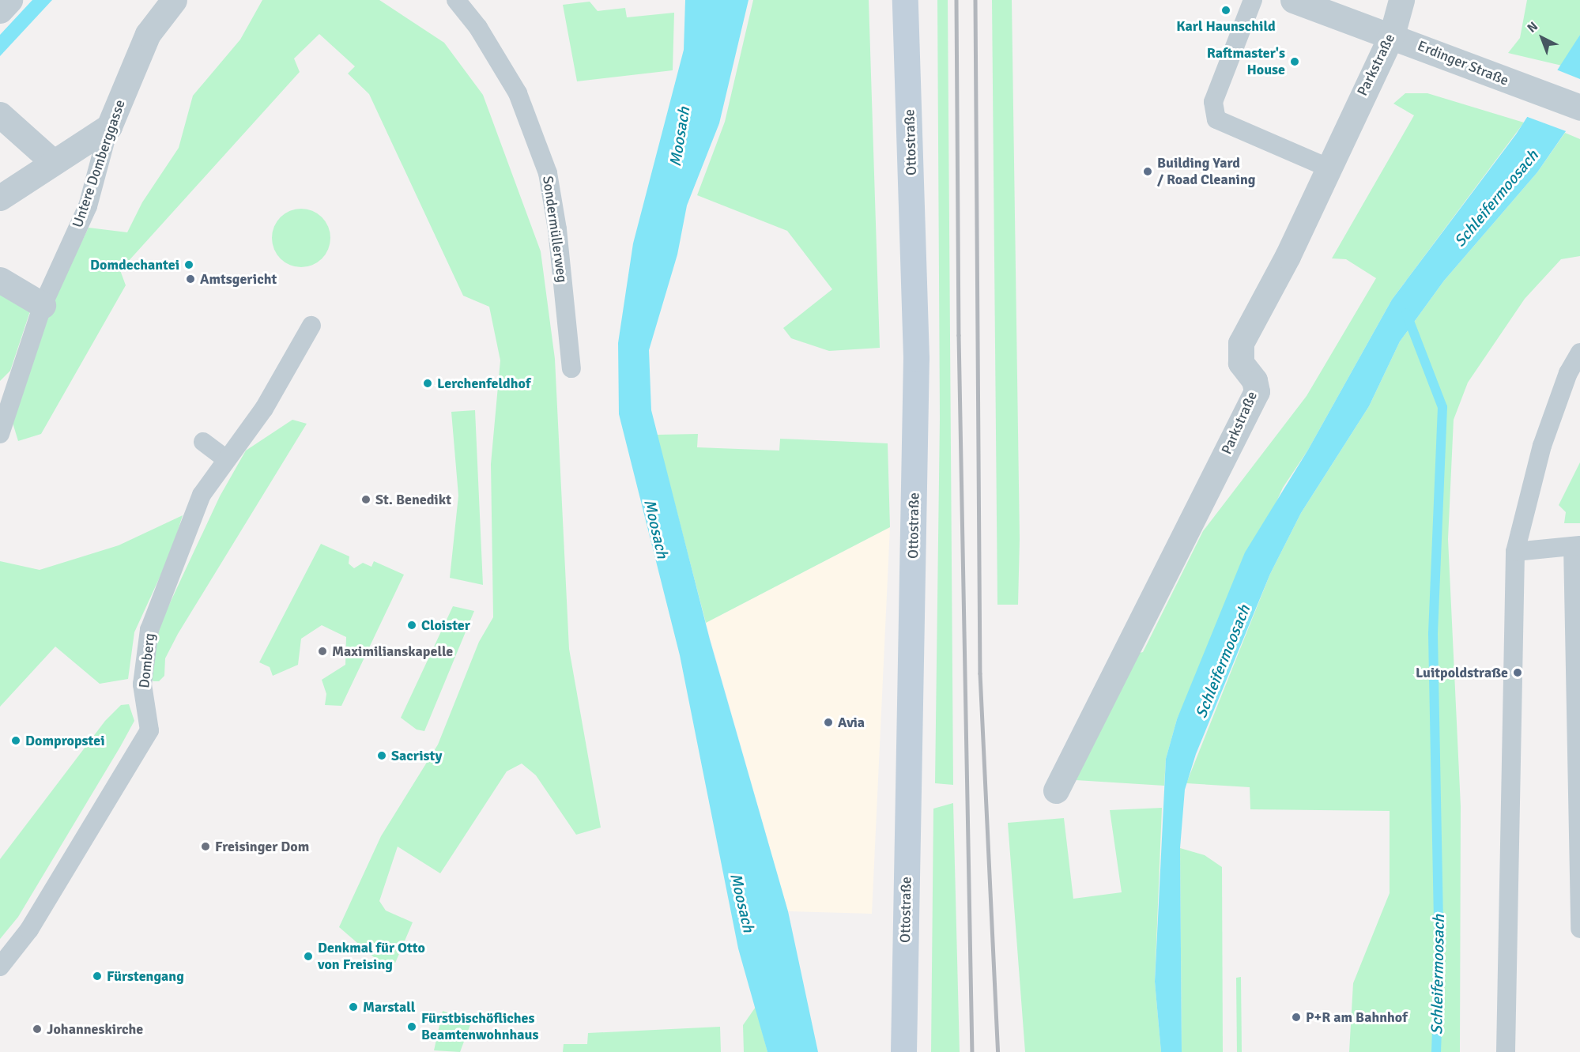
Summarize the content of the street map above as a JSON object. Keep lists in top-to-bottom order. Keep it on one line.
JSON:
{"streets":{"main road":["Ottostraße"],"street":["Erdinger Straße","Parkstraße","Untere Domberggasse"],"lane":["Sondermüllerweg","Domberg"]},"crossings":[["Erdinger Straße","Parkstraße"]],"water":["Moosach","Schleifermoosach"],"places":["Karl Haunschild","Raftmaster's House","Building Yard / Road Cleaning","Domdechantei","Amtsgericht","Lerchenfeldhof","St. Benedikt","Cloister","Maximilianskapelle","Luitpoldstraße","Avia","Dompropstei","Sacristy","Freisinger Dom","Denkmal für Otto von Freising","Fürstengang","Marstall","P+R am Bahnhof","Fürstbischöfliches Beamtenwohnhaus","Johanneskirche"],"north":"top left"}
